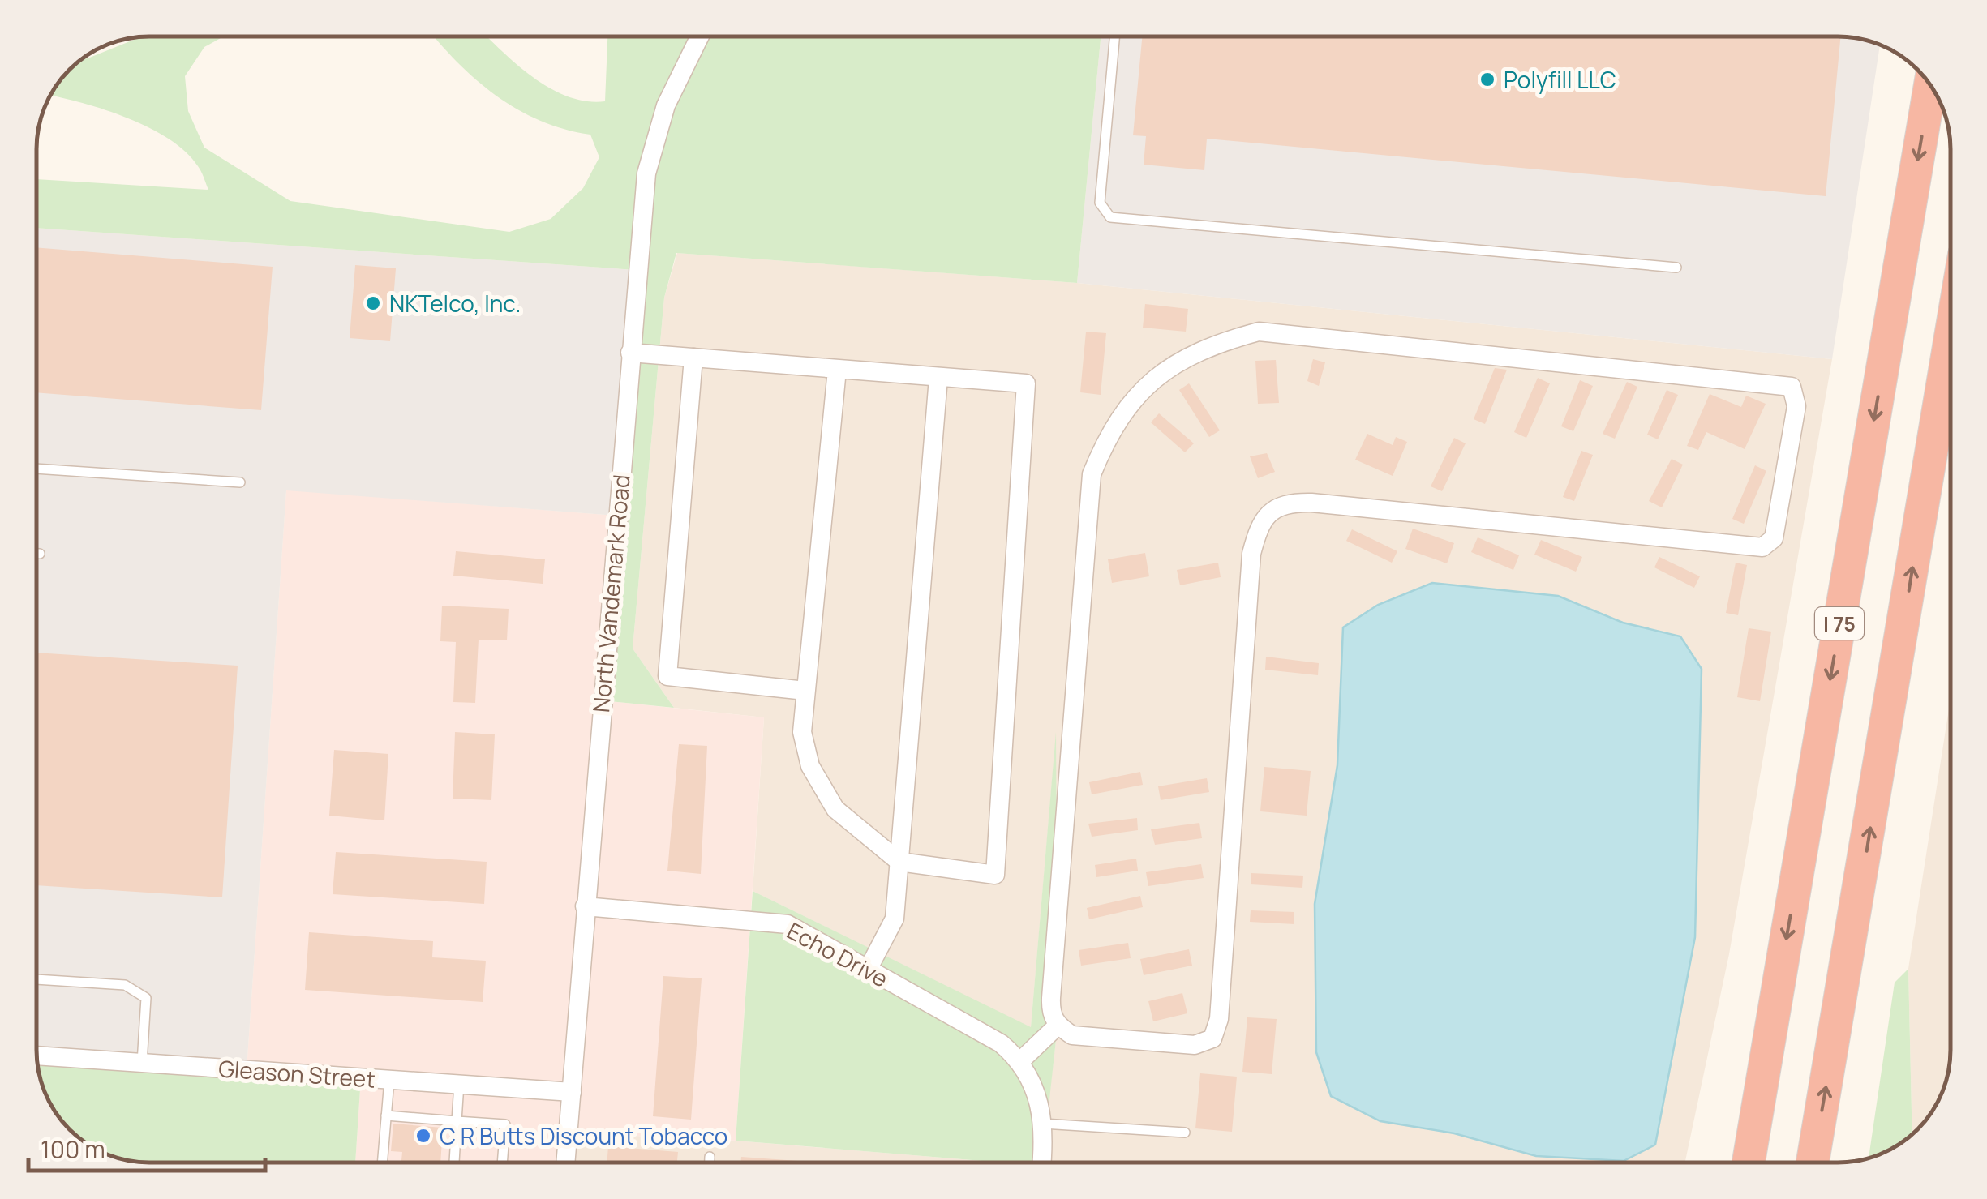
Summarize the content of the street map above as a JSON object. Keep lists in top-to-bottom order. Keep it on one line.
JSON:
{"streets":{"highway":["I 75"],"street":["North Vandemark Road","Echo Drive","Gleason Street"]},"crossings":[["North Vandemark Road","Echo Drive"],["North Vandemark Road","Gleason Street"]],"places":["Polyfill LLC","NKTelco, Inc.","C R Butts Discount Tobacco"],"scale_bar":"100 m"}
